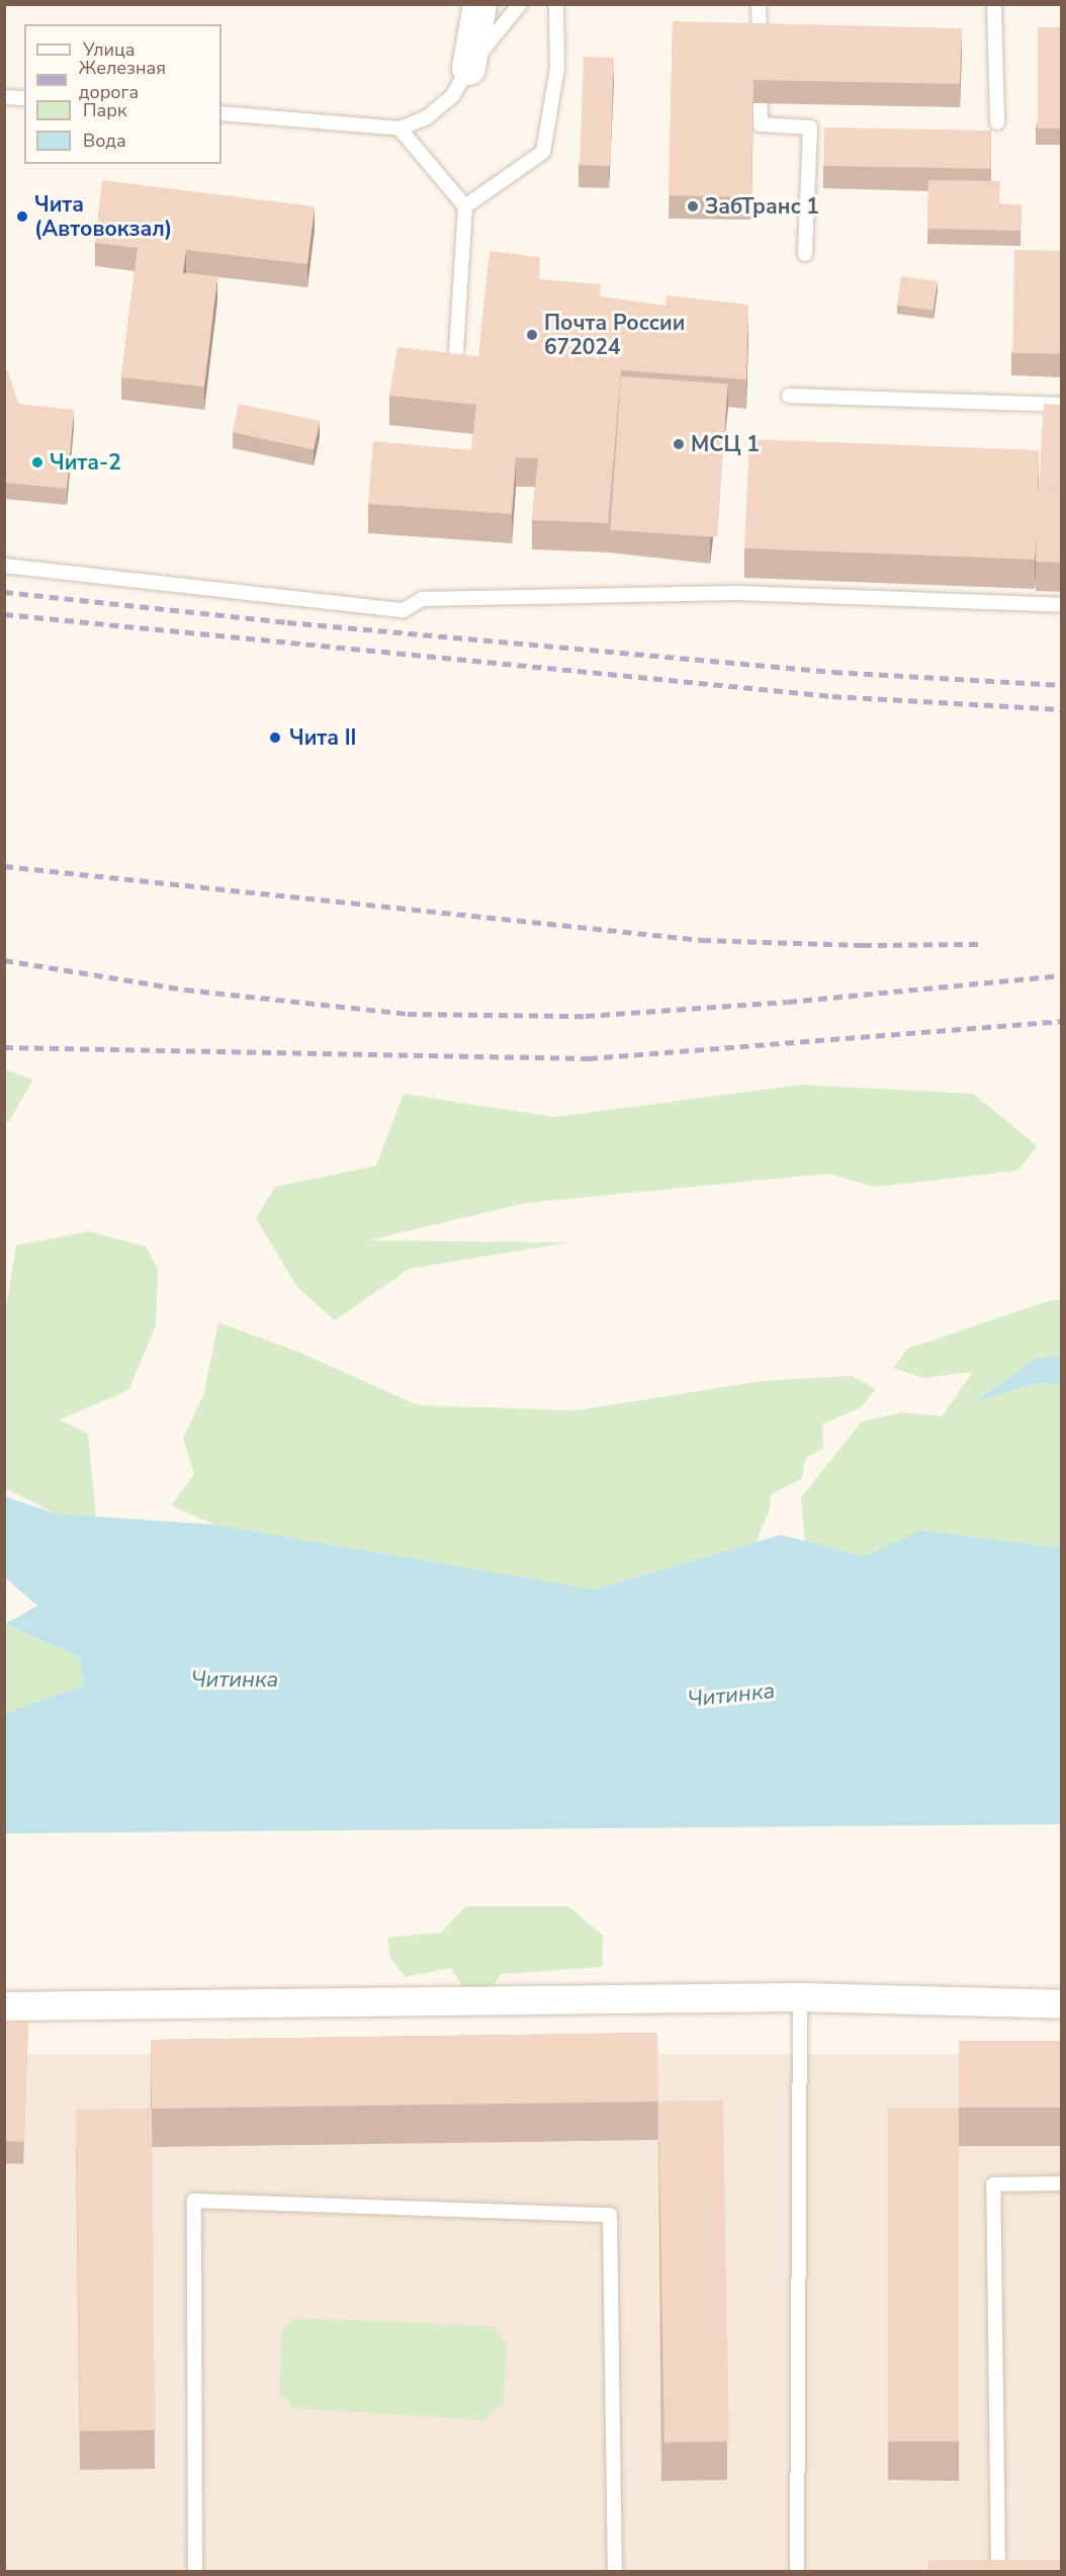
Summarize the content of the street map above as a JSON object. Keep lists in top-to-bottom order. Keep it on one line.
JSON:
{"water":["Читинка"],"places":["ЗабТранс 1","Чита (Автовокзал)","Почта России 672024","МСЦ 1","Чита-2","Чита II"],"legend":["Улица","Железная дорога","Парк","Вода"]}
